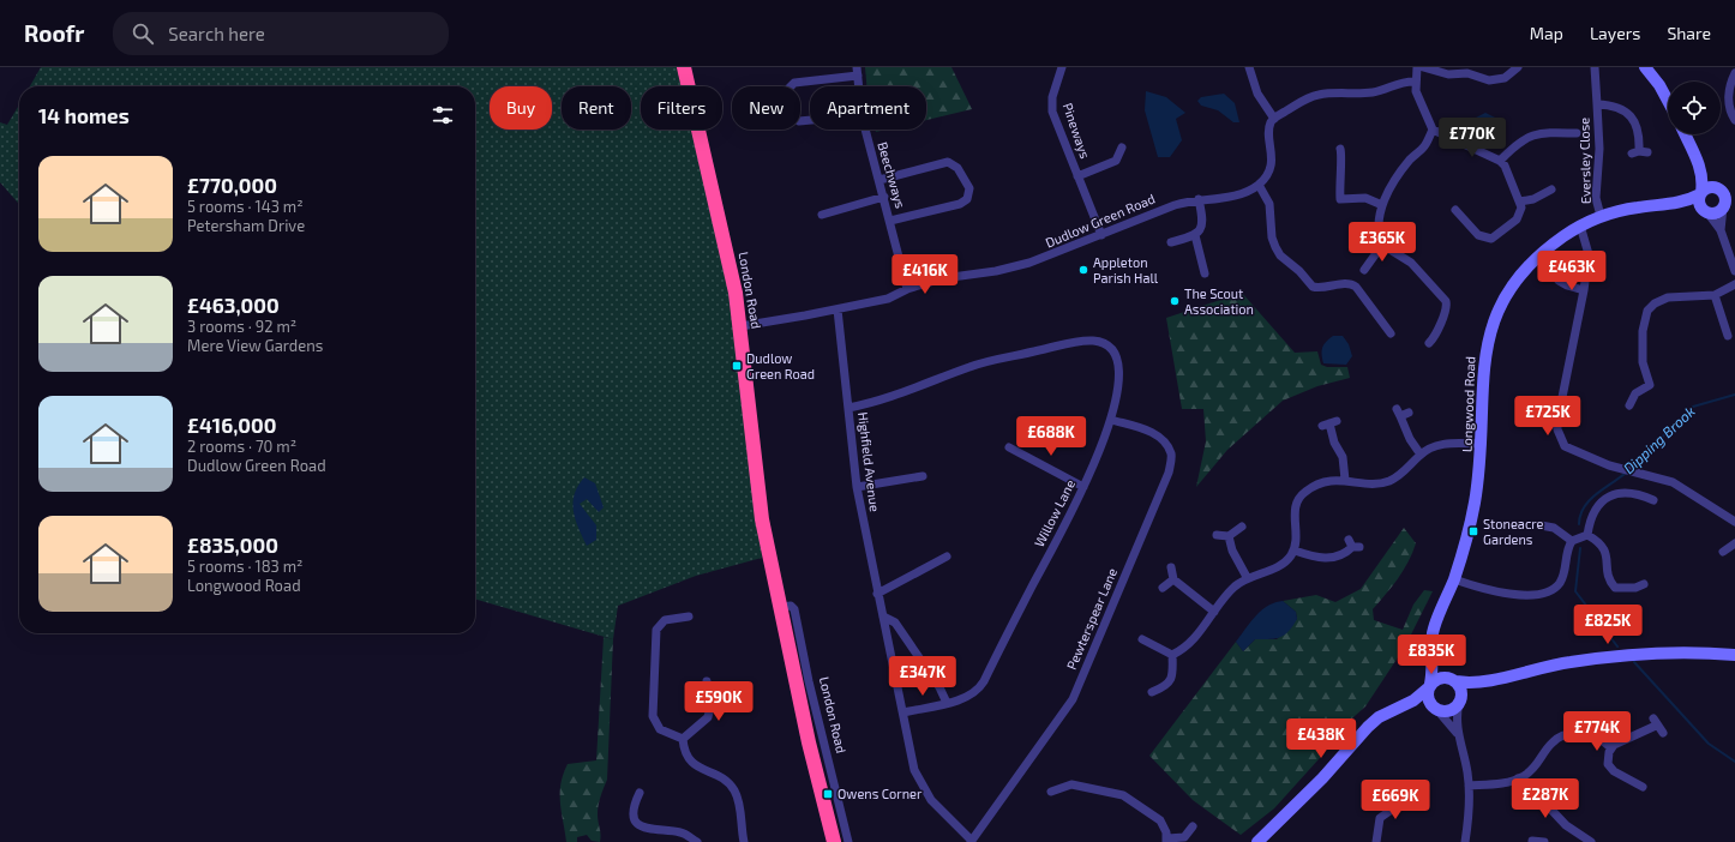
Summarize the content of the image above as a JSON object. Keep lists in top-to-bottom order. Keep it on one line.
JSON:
{"streets":{"highway":["London Road"],"street":["Pineways","Eversley Close","Beechways","Dudlow Green Road","Longwood Road","Highfield Avenue","Willow Lane","Pewterspear Lane"]},"crossings":[["Pineways","Dudlow Green Road"],["Eversley Close","Longwood Road"],["Beechways","Dudlow Green Road"],["Dudlow Green Road","London Road"],["Dudlow Green Road","Highfield Avenue"],["Highfield Avenue","Willow Lane"],["Highfield Avenue","Pewterspear Lane"],["Willow Lane","Pewterspear Lane"]],"water":["Dipping Brook"],"places":{"other":["Appleton Parish Hall","The Scout Association"],"transit":["Dudlow Green Road","Stoneacre Gardens","Owens Corner"]},"page":{"header":"Roofr","search":"Search here","nav":["Map","Layers","Share"],"chip":["Buy","Rent","Filters","New","Apartment"],"heading":"14 homes","price":["£770K","£365K","£463K","£416K","£725K","£688K","£825K","£835K","£347K","£590K","£774K","£438K","£287K","£669K"],"list":[{"name":"£770,000","note":"5 rooms · 143 m² · Petersham Drive"},{"name":"£463,000","note":"3 rooms · 92 m² · Mere View Gardens"},{"name":"£416,000","note":"2 rooms · 70 m² · Dudlow Green Road"},{"name":"£835,000","note":"5 rooms · 183 m² · Longwood Road"}]}}
